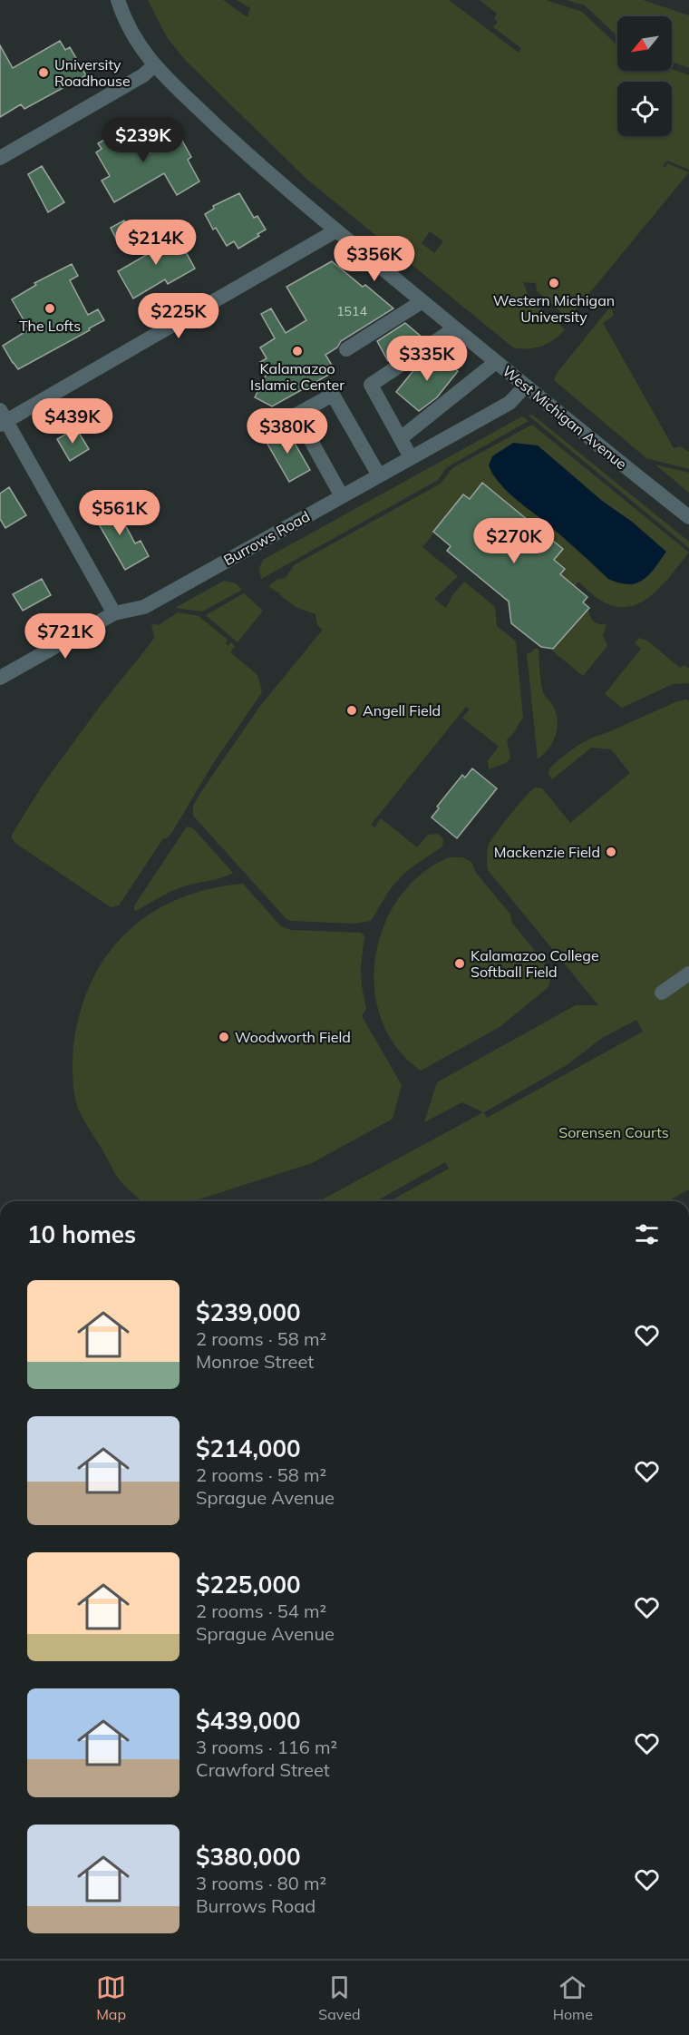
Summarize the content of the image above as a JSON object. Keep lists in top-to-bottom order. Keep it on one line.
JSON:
{"streets":{"street":["West Michigan Avenue","Burrows Road"]},"crossings":[["West Michigan Avenue","Burrows Road"]],"parks":["Sorensen Courts"],"places":["University Roadhouse","Western Michigan University","The Lofts","Kalamazoo Islamic Center","Angell Field","Mackenzie Field","Kalamazoo College Softball Field","Woodworth Field"],"house_numbers":["1514"],"north":"bottom left","page":{"price":["$239K","$214K","$356K","$225K","$335K","$439K","$380K","$561K","$270K","$721K"],"heading":"10 homes","list":[{"name":"$239,000","note":"2 rooms · 58 m² · Monroe Street"},{"name":"$214,000","note":"2 rooms · 58 m² · Sprague Avenue"},{"name":"$225,000","note":"2 rooms · 54 m² · Sprague Avenue"},{"name":"$439,000","note":"3 rooms · 116 m² · Crawford Street"},{"name":"$380,000","note":"3 rooms · 80 m² · Burrows Road"}],"tabs":["Map","Saved","Home"]}}
